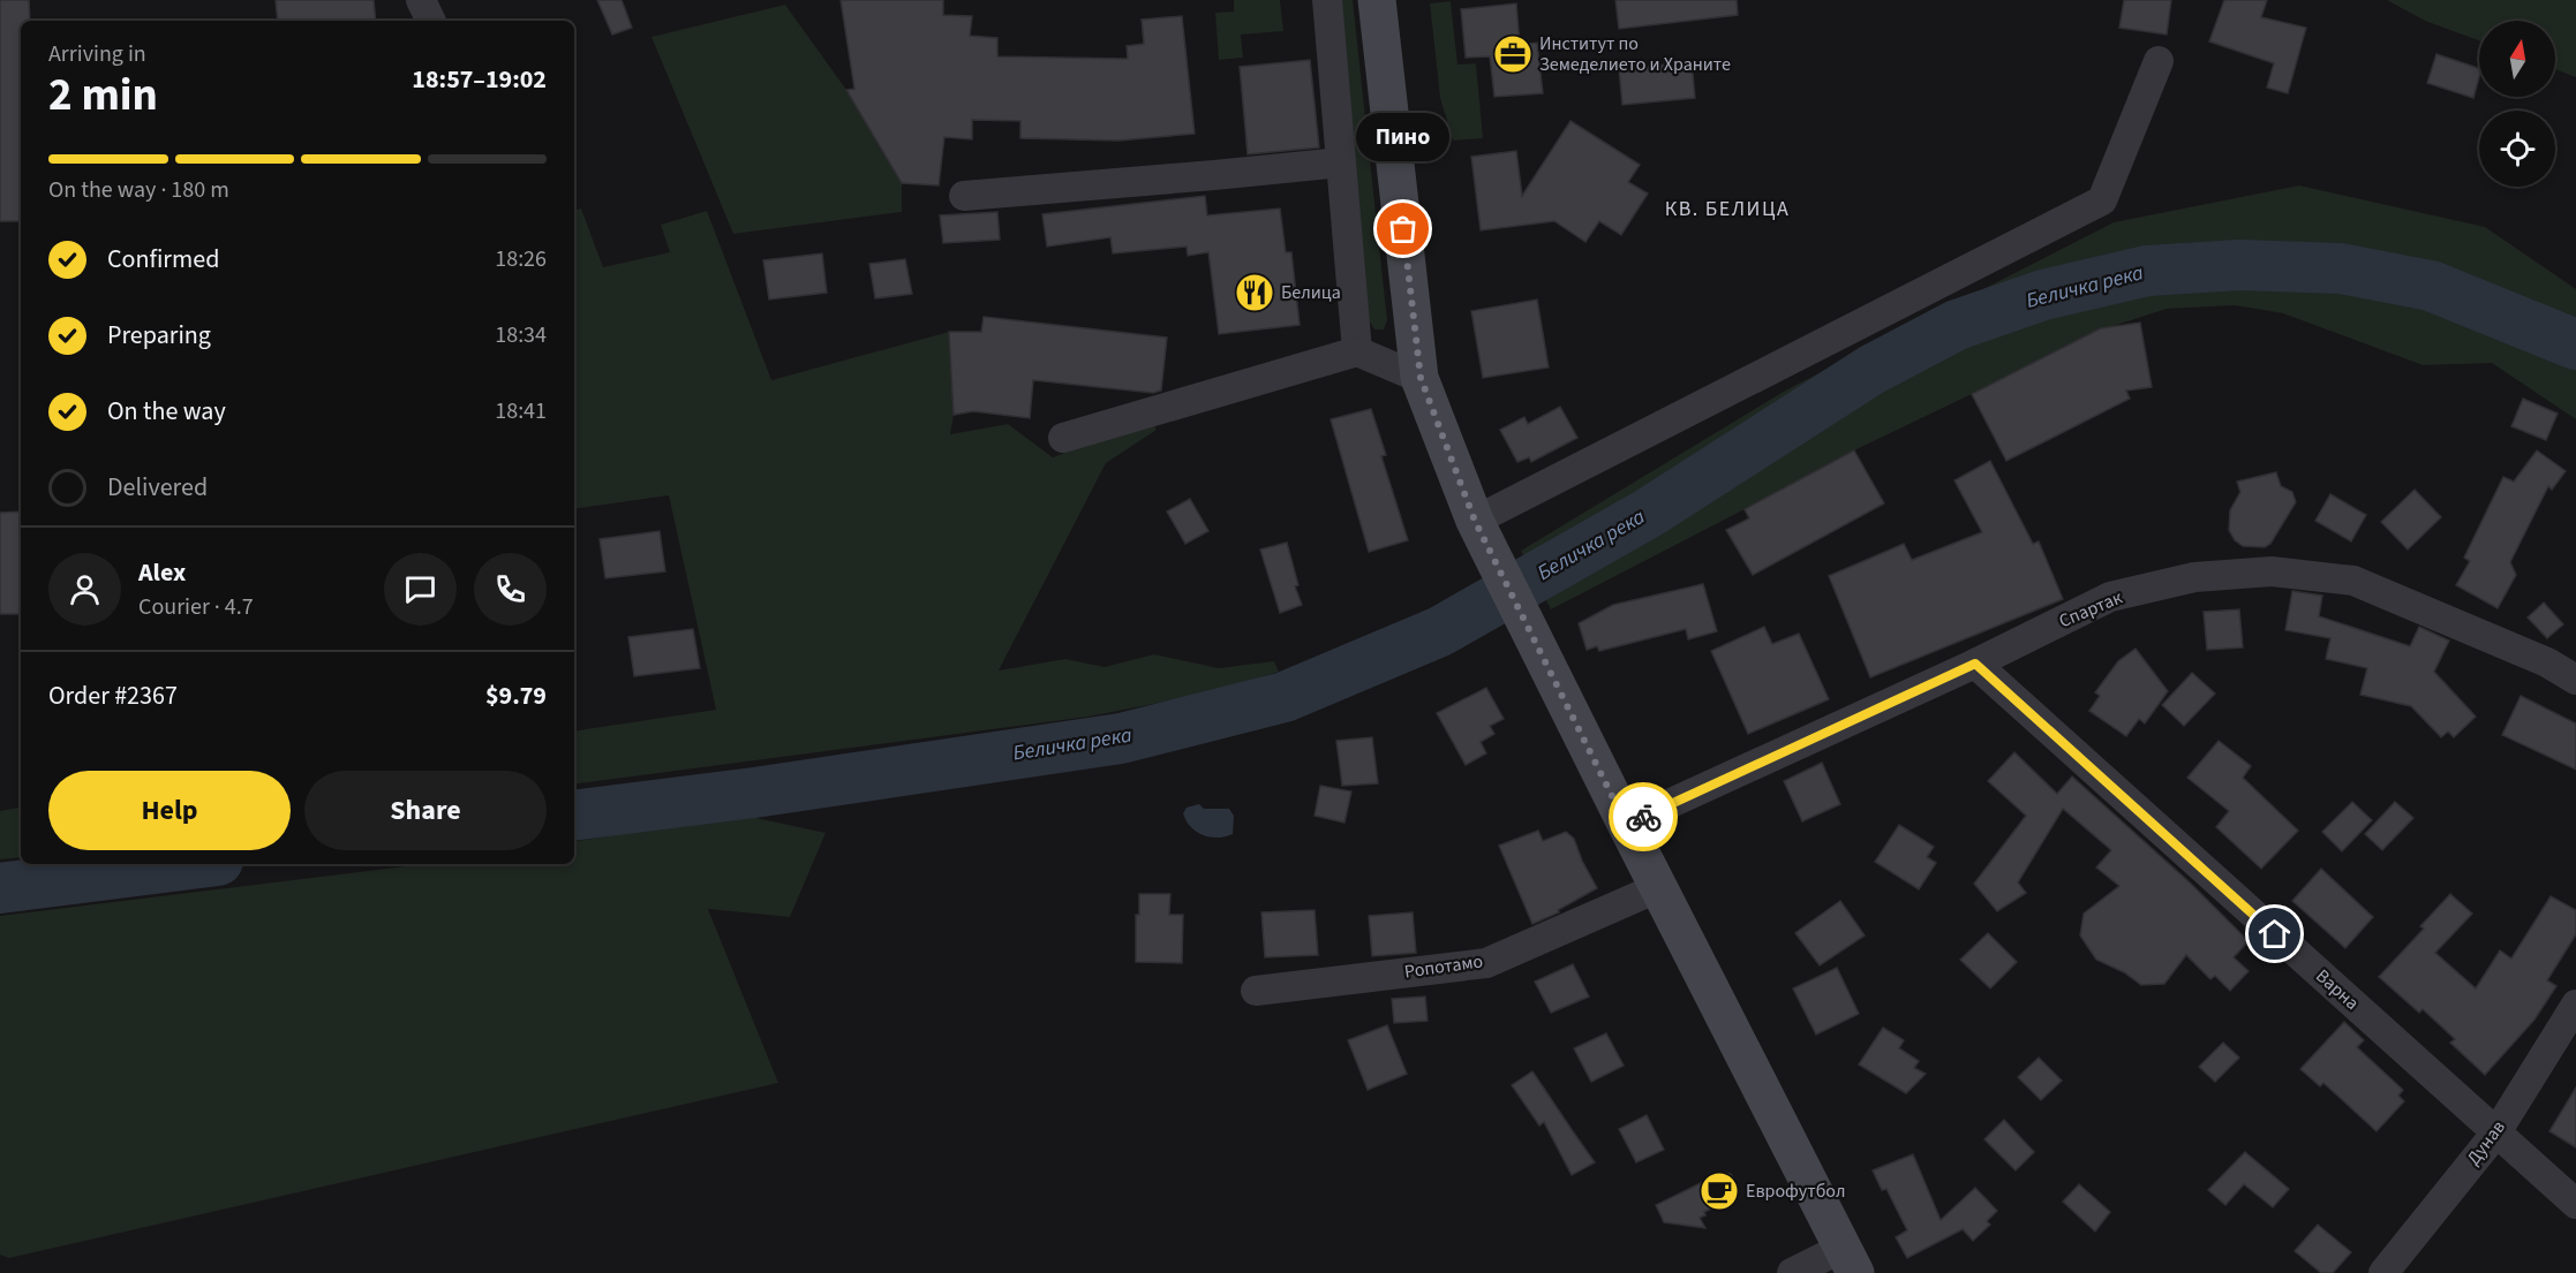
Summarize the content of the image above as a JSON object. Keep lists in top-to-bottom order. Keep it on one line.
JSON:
{"streets":{"street":["Спартак","Ропотамо","Варна","Дунав"]},"crossings":[["Спартак","Варна"],["Варна","Дунав"]],"districts":["КВ. БЕЛИЦА"],"water":["Беличка река"],"places":{"office":["Институт по Земеделието и Храните"],"other":["Пино"],"restaurant":["Белица"],"cafe":["Еврофутбол"]},"north":"top","page":{"heading":["2 min","Arriving in","18:57–19:02"],"panel":["Alex","Courier · 4.7","Order #2367","$9.79"],"bubble":"Пино","bar":"On the way · 180 m","list":[["Confirmed","18:26"],["Preparing","18:34"],["On the way","18:41"],"Delivered"],"buttons":["Help","Share"]}}
